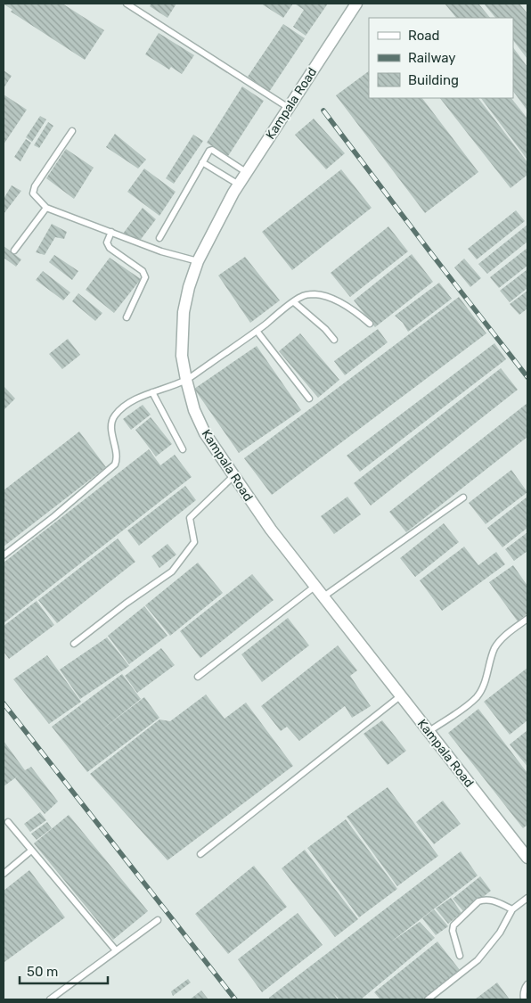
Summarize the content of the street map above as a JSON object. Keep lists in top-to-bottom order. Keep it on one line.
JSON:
{"streets":{"street":["Kampala Road"]},"legend":["Road","Railway","Building"],"scale_bar":"50 m"}
